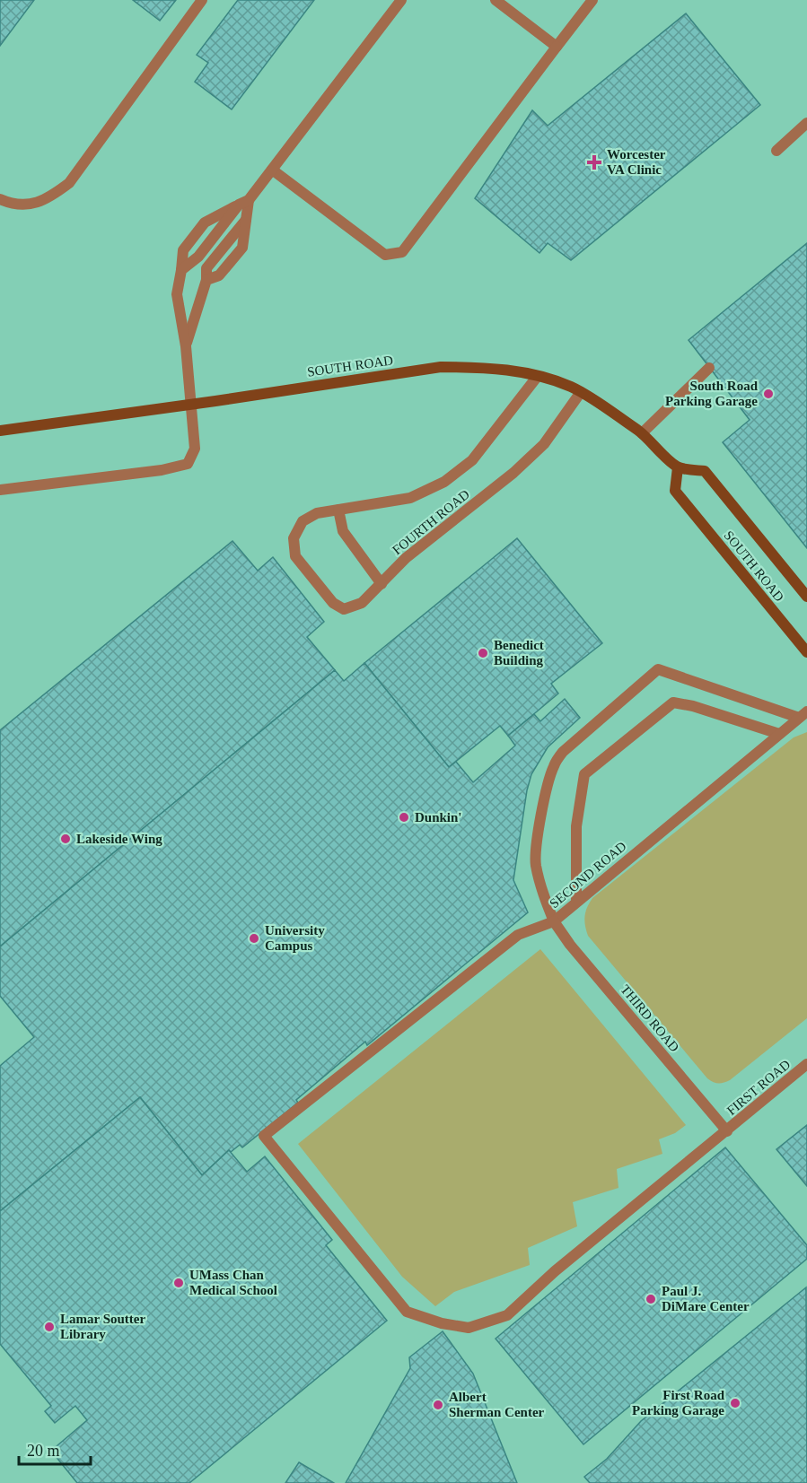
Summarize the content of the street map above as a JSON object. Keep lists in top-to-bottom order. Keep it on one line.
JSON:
{"streets":{"street":["SOUTH ROAD","FOURTH ROAD","SECOND ROAD","THIRD ROAD","FIRST ROAD"]},"crossings":[["SOUTH ROAD","FOURTH ROAD"],["SECOND ROAD","THIRD ROAD"],["SECOND ROAD","FIRST ROAD"],["THIRD ROAD","FIRST ROAD"]],"places":{"health":["Worcester VA Clinic"],"other":["South Road Parking Garage","Benedict Building","Dunkin'","Lakeside Wing","University Campus","UMass Chan Medical School","Paul J. DiMare Center","Lamar Soutter Library","First Road Parking Garage","Albert Sherman Center"]},"scale_bar":"20 m"}
